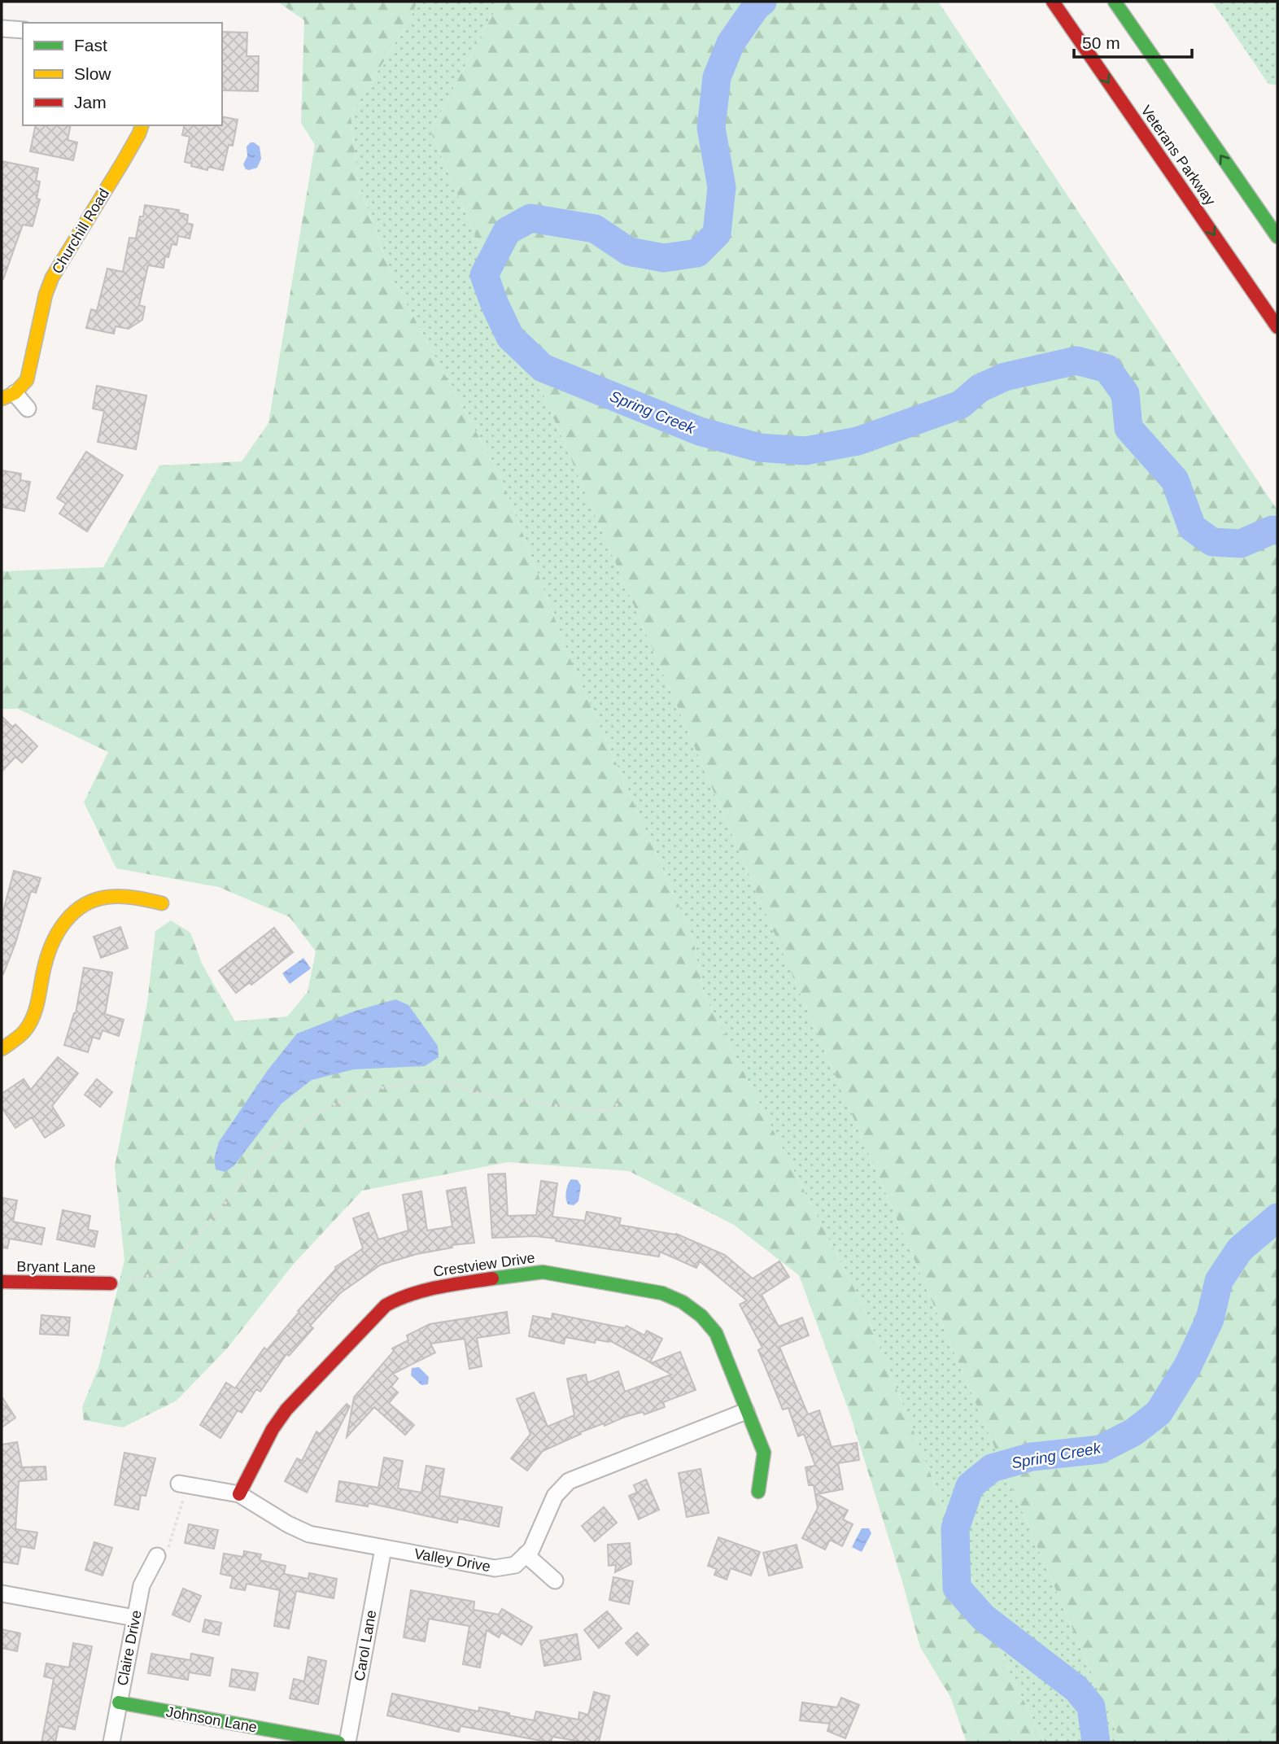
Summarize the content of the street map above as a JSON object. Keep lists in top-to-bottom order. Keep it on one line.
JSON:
{"streets":{"main road":["Veterans Parkway","Churchill Road","Crestview Drive","Bryant Lane","Johnson Lane"],"street":["Valley Drive","Carol Lane","Claire Drive"]},"crossings":[["Crestview Drive","Valley Drive"],["Valley Drive","Carol Lane"],["Claire Drive","Johnson Lane"]],"water":["Spring Creek"],"legend":["Fast","Slow","Jam"],"scale_bar":"50 m"}
